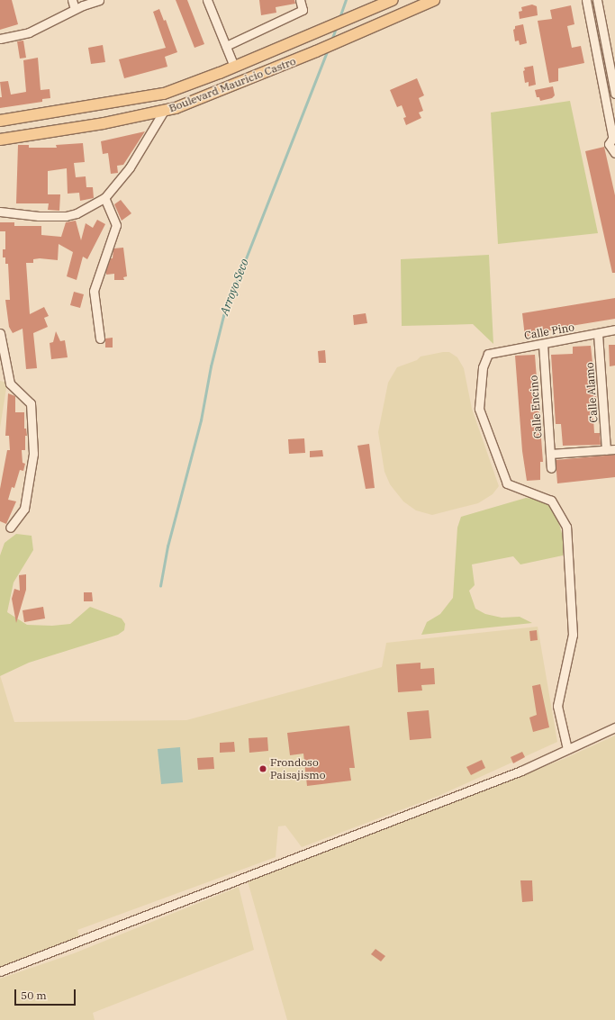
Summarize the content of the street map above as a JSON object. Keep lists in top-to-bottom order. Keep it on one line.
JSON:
{"streets":{"main road":["Boulevard Mauricio Castro"],"street":["Calle Pino","Calle Alamo","Calle Encino"]},"crossings":[["Calle Pino","Calle Alamo"],["Calle Pino","Calle Encino"]],"water":["Arroyo Seco"],"places":["Frondoso Paisajismo"],"scale_bar":"50 m"}
